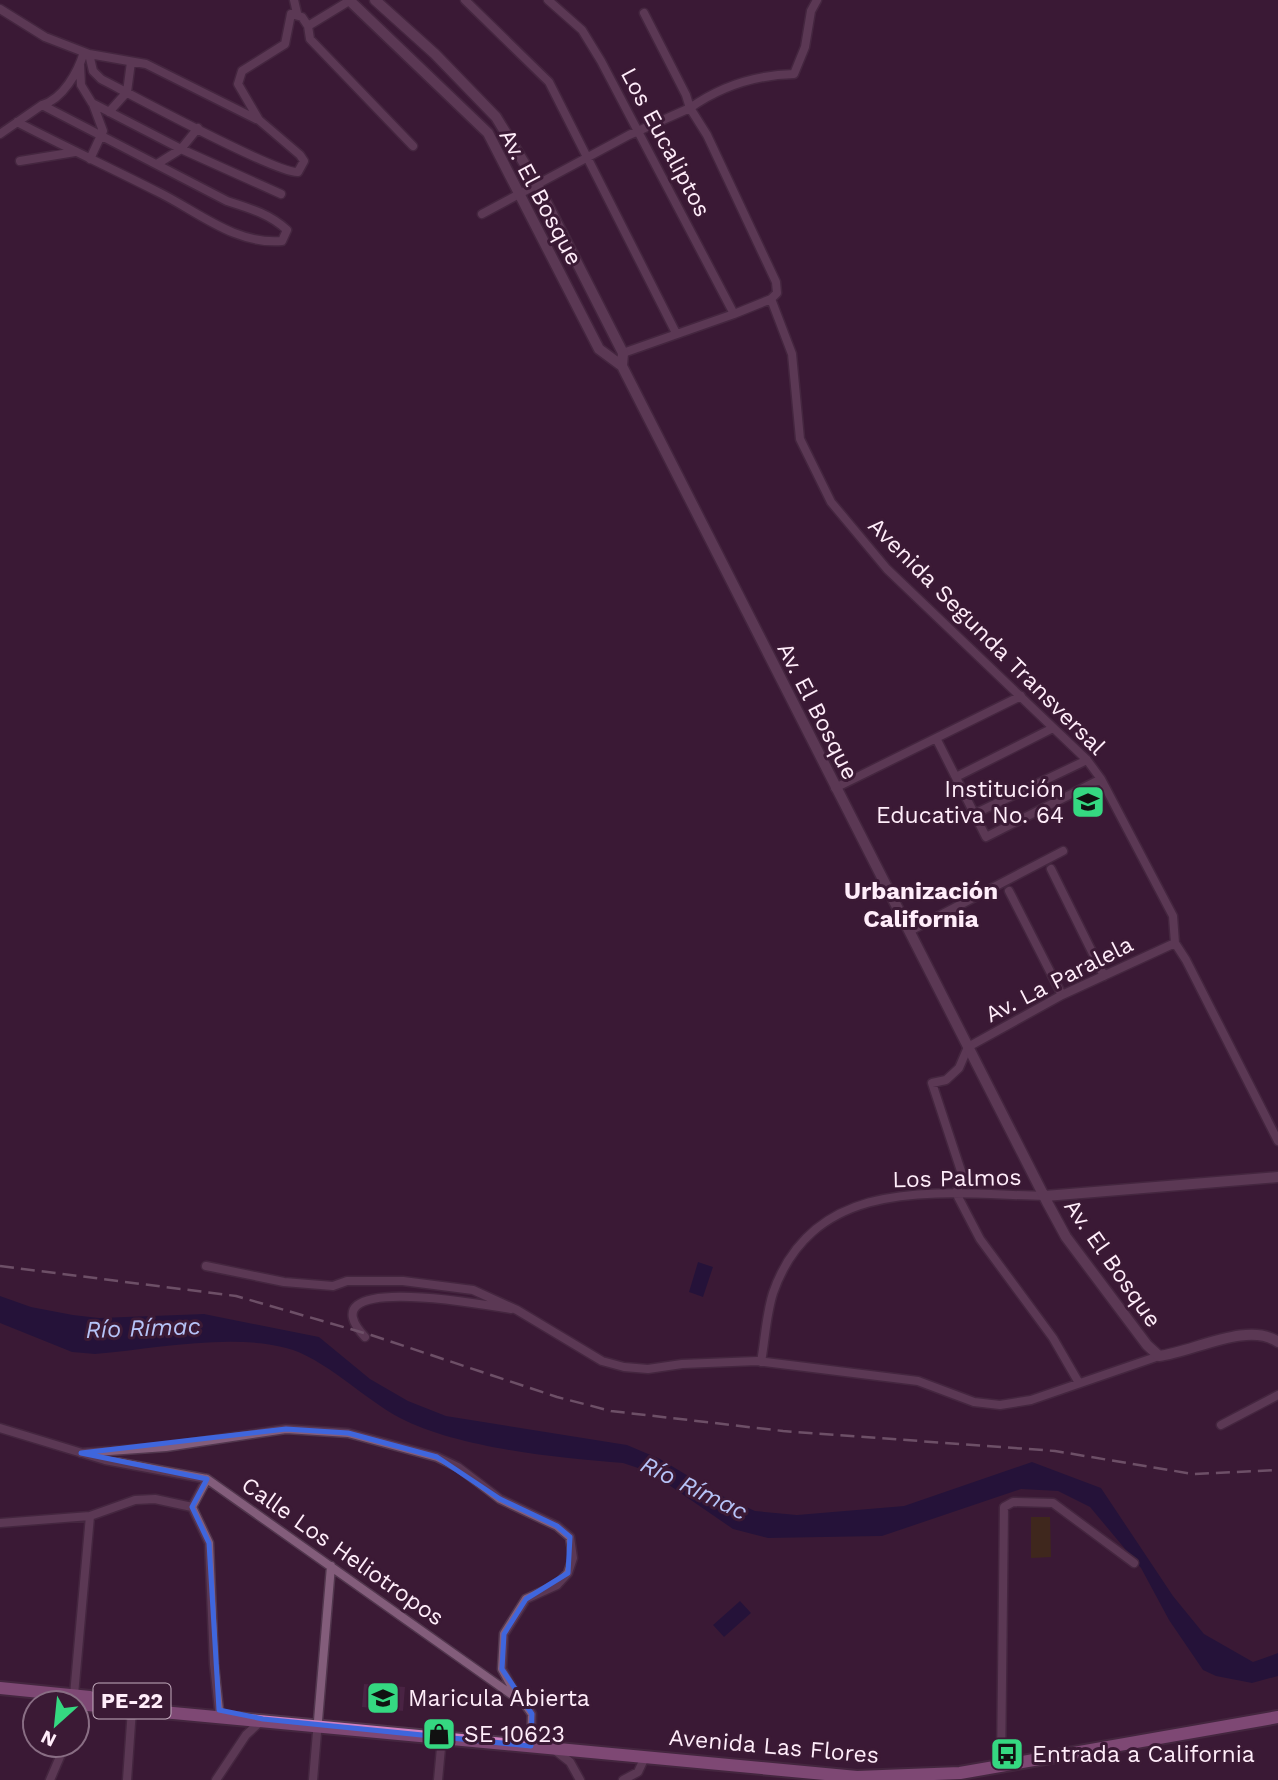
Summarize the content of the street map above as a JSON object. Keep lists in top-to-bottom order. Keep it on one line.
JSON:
{"streets":{"highway":["PE-22","Avenida Las Flores"],"street":["Los Eucaliptos","Av. El Bosque","Avenida Segunda Transversal","Av. La Paralela","Los Palmos","Calle Los Heliotropos"]},"crossings":[["Av. El Bosque","Av. La Paralela"],["Av. El Bosque","Los Palmos"],["Avenida Segunda Transversal","Av. La Paralela"]],"districts":["Urbanización California"],"water":["Río Rímac"],"places":{"school or university":["Institución Educativa No. 64","Maricula Abierta"],"shop":["SE 10623"],"bus stop":["Entrada a California"]},"north":"bottom left"}
